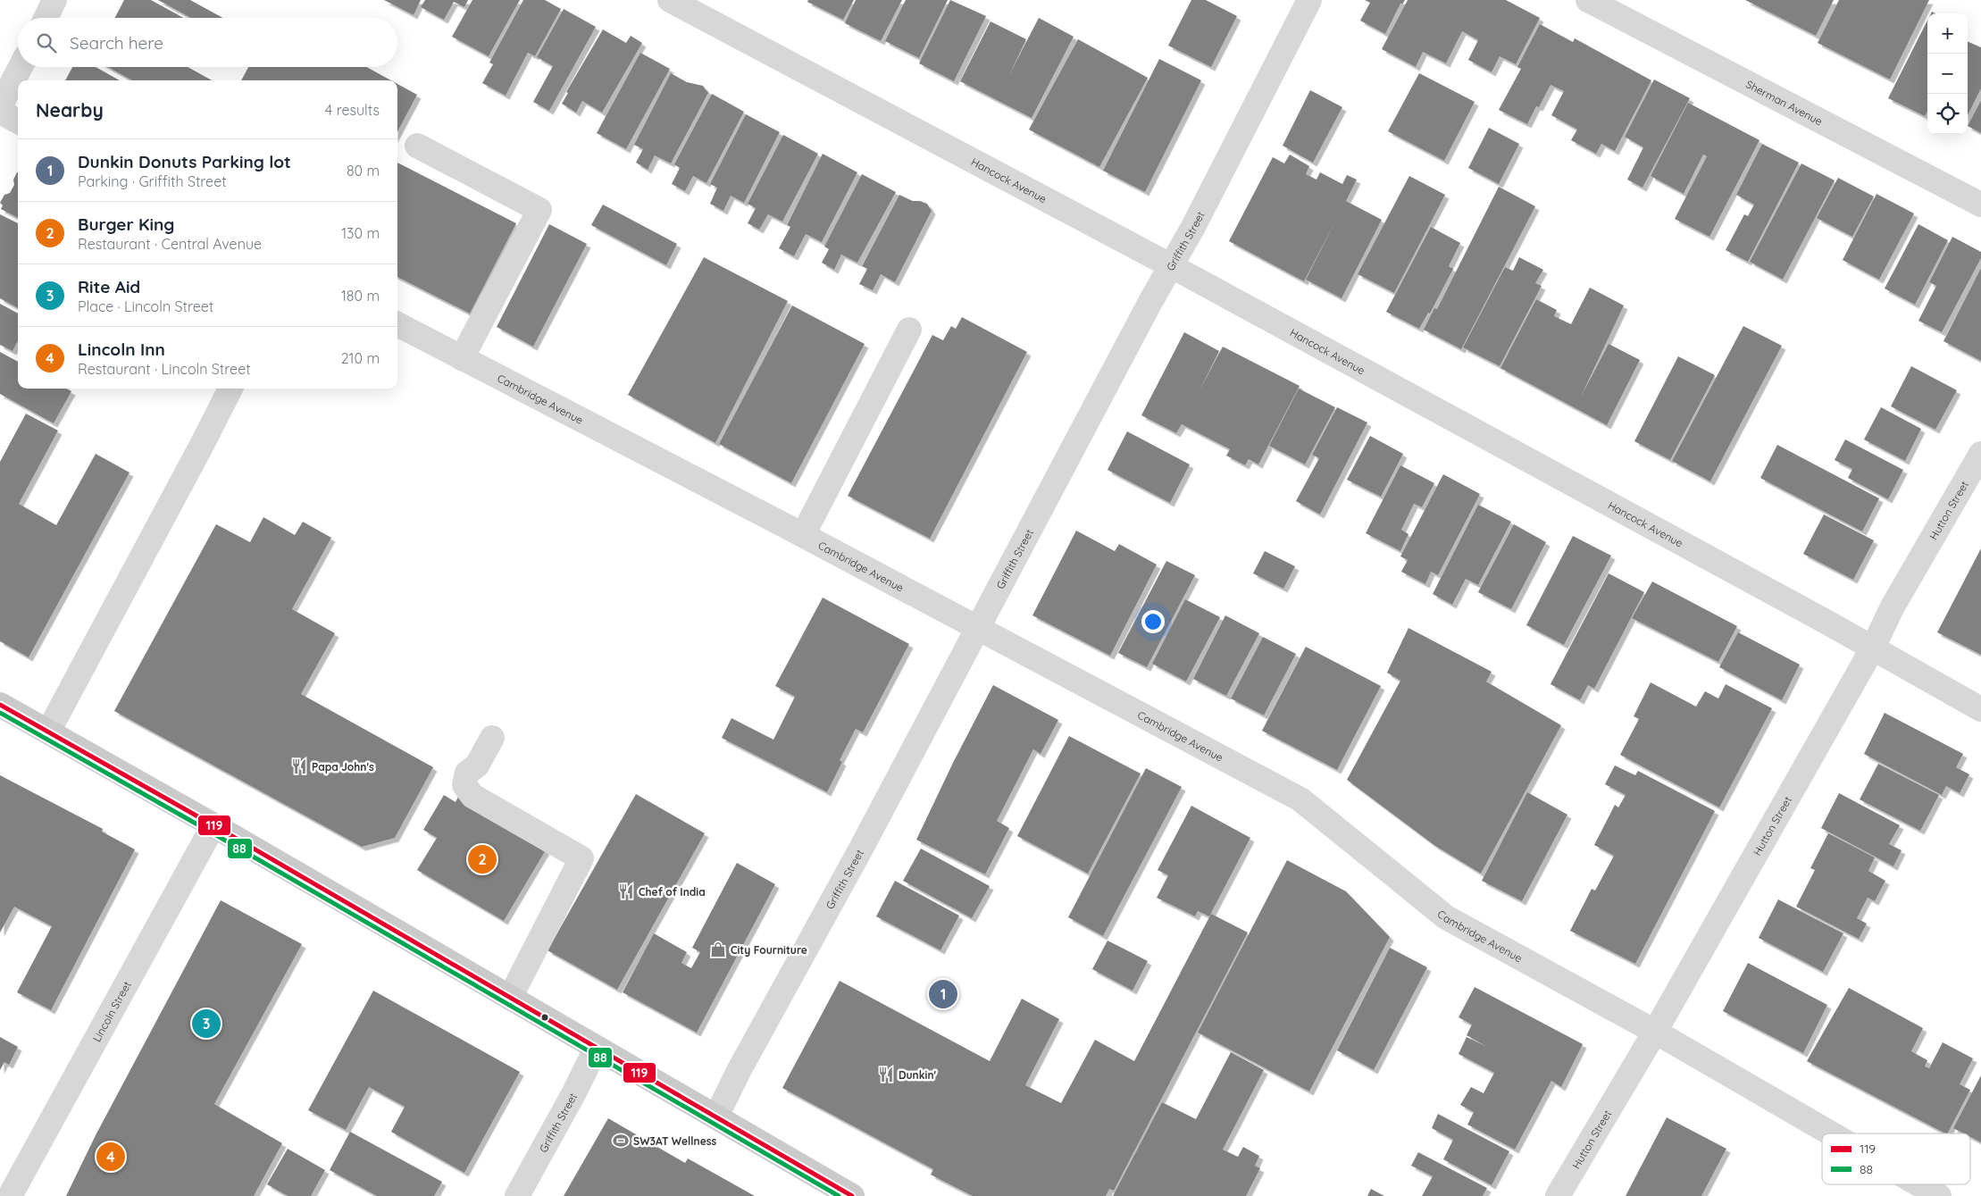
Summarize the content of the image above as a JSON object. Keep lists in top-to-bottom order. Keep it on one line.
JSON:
{"streets":{"street":["Sherman Avenue","Hancock Avenue","Griffith Street","Cambridge Avenue","Hutton Street","Lincoln Street"]},"crossings":[["Hancock Avenue","Griffith Street"],["Hancock Avenue","Hutton Street"],["Griffith Street","Cambridge Avenue"],["Cambridge Avenue","Hutton Street"]],"places":{"restaurant":["Papa John's","Chef of India","Dunkin'"],"shop":["City Fourniture"],"sports":["SW3AT Wellness"]},"lines":["transit line 119","transit line 88"],"legend":["119","88"],"page":{"map_buttons":["+","−"],"search":"Search here","heading":["Nearby","4 results"],"list":[{"mark":"1","name":"Dunkin Donuts Parking lot","note":"Parking · Griffith Street","value":"80 m"},{"mark":"2","name":"Burger King","note":"Restaurant · Central Avenue","value":"130 m"},{"mark":"3","name":"Rite Aid","note":"Place · Lincoln Street","value":"180 m"},{"mark":"4","name":"Lincoln Inn","note":"Restaurant · Lincoln Street","value":"210 m"}],"pins":["2","1","3","4"]}}
